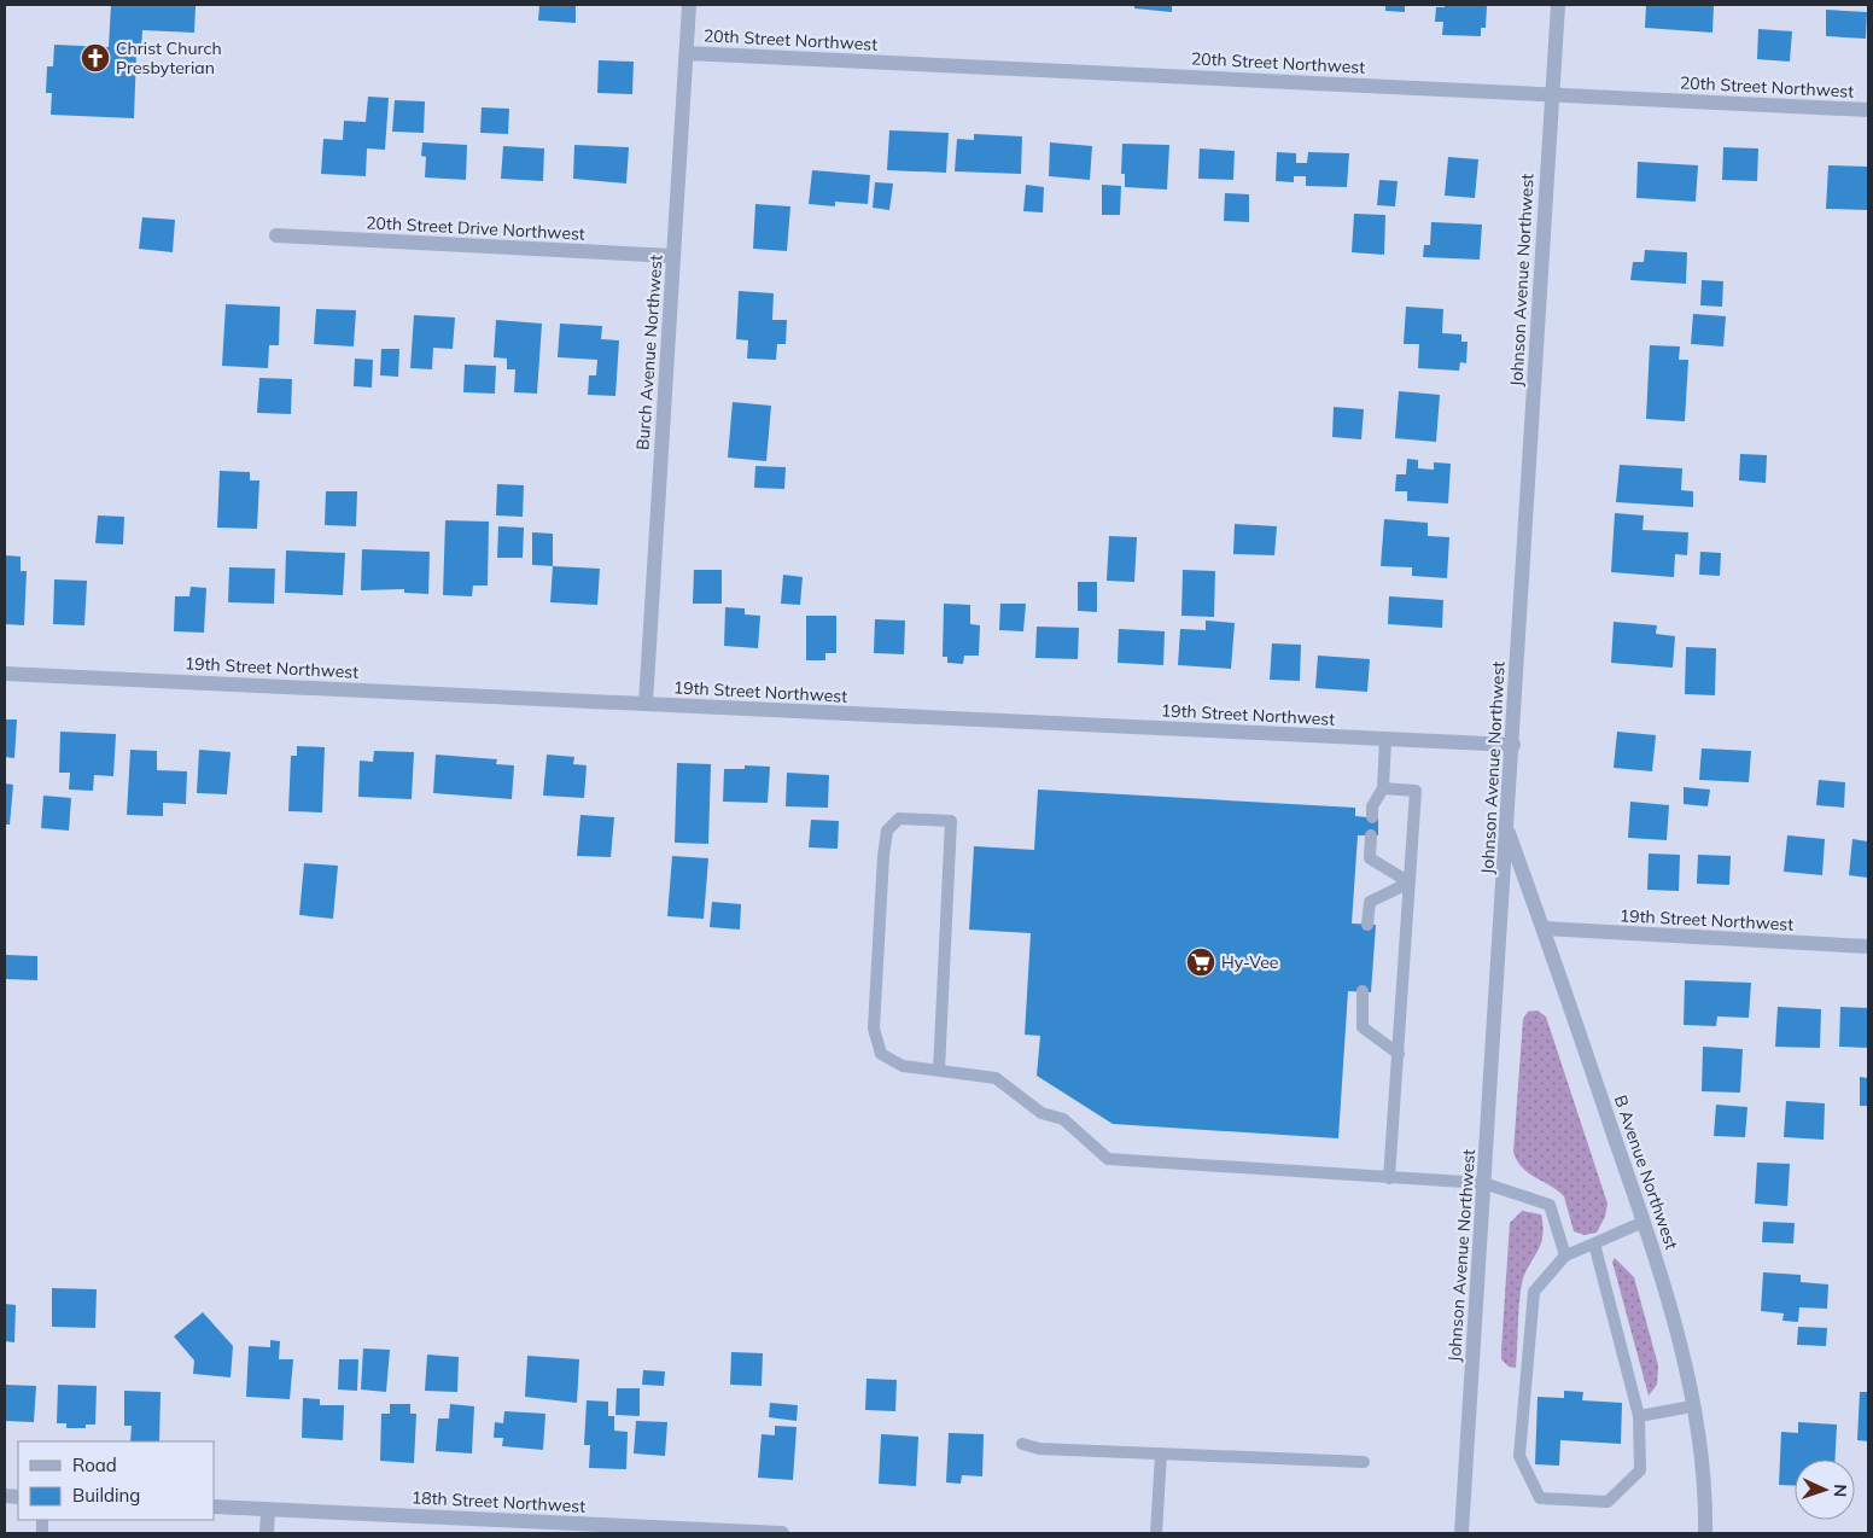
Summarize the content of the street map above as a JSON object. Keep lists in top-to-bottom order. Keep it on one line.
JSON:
{"streets":{"street":["20th Street Northwest","20th Street Drive Northwest","Johnson Avenue Northwest","Burch Avenue Northwest","19th Street Northwest","B Avenue Northwest","18th Street Northwest"]},"crossings":[["20th Street Northwest","Johnson Avenue Northwest"],["20th Street Northwest","Burch Avenue Northwest"],["20th Street Drive Northwest","Burch Avenue Northwest"],["Johnson Avenue Northwest","19th Street Northwest"],["Johnson Avenue Northwest","B Avenue Northwest"],["Burch Avenue Northwest","19th Street Northwest"],["19th Street Northwest","B Avenue Northwest"]],"places":{"church":["Christ Church Presbyterian"],"supermarket":["Hy-Vee"]},"legend":["Road","Building"],"north":"right"}
